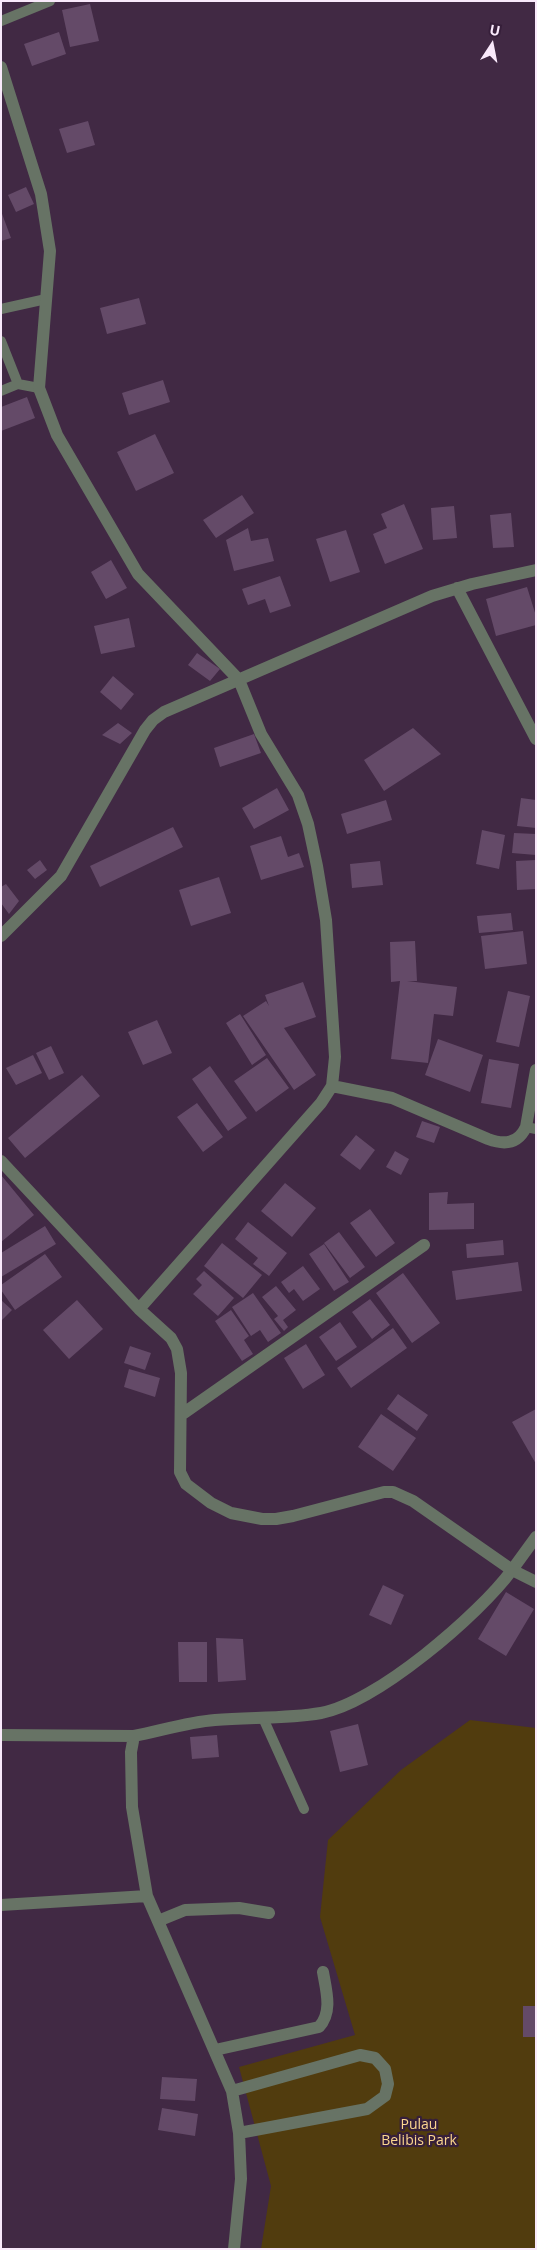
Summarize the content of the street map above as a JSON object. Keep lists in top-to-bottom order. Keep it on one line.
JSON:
{"parks":["Pulau Belibis Park"],"north":"top"}
